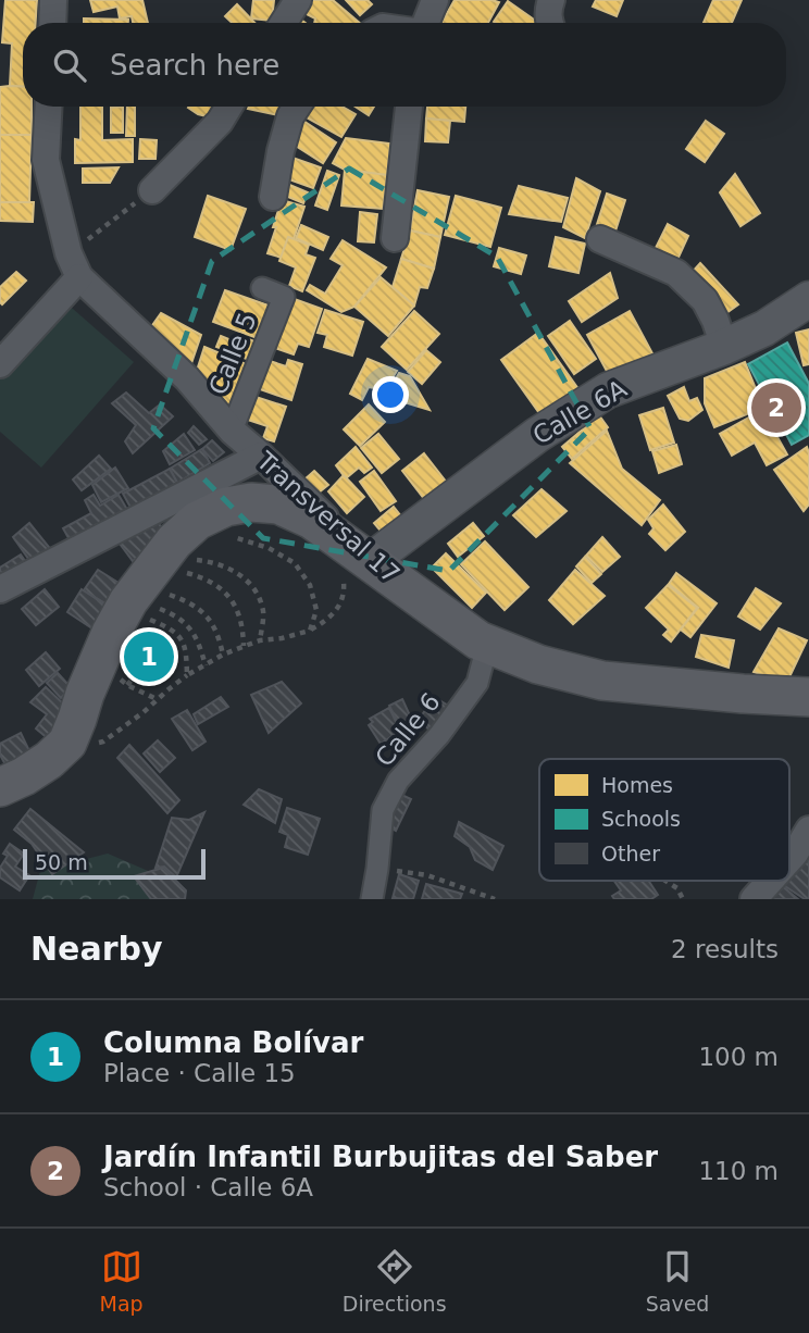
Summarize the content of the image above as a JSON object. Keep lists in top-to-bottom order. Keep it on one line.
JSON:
{"streets":{"main road":["Transversal 17"],"street":["Calle 5","Calle 6A","Calle 6"]},"crossings":[["Calle 5","Transversal 17"],["Calle 6A","Transversal 17"],["Transversal 17","Calle 6"]],"legend":["Homes","Schools","Other"],"scale_bar":"50 m","page":{"search":"Search here","pins":["2","1"],"scale":"50 m","heading":["Nearby","2 results"],"list":[{"mark":"1","name":"Columna Bolívar","note":"Place · Calle 15","value":"100 m"},{"mark":"2","name":"Jardín Infantil Burbujitas del Saber","note":"School · Calle 6A","value":"110 m"}],"nav":["Map","Directions","Saved"]}}
